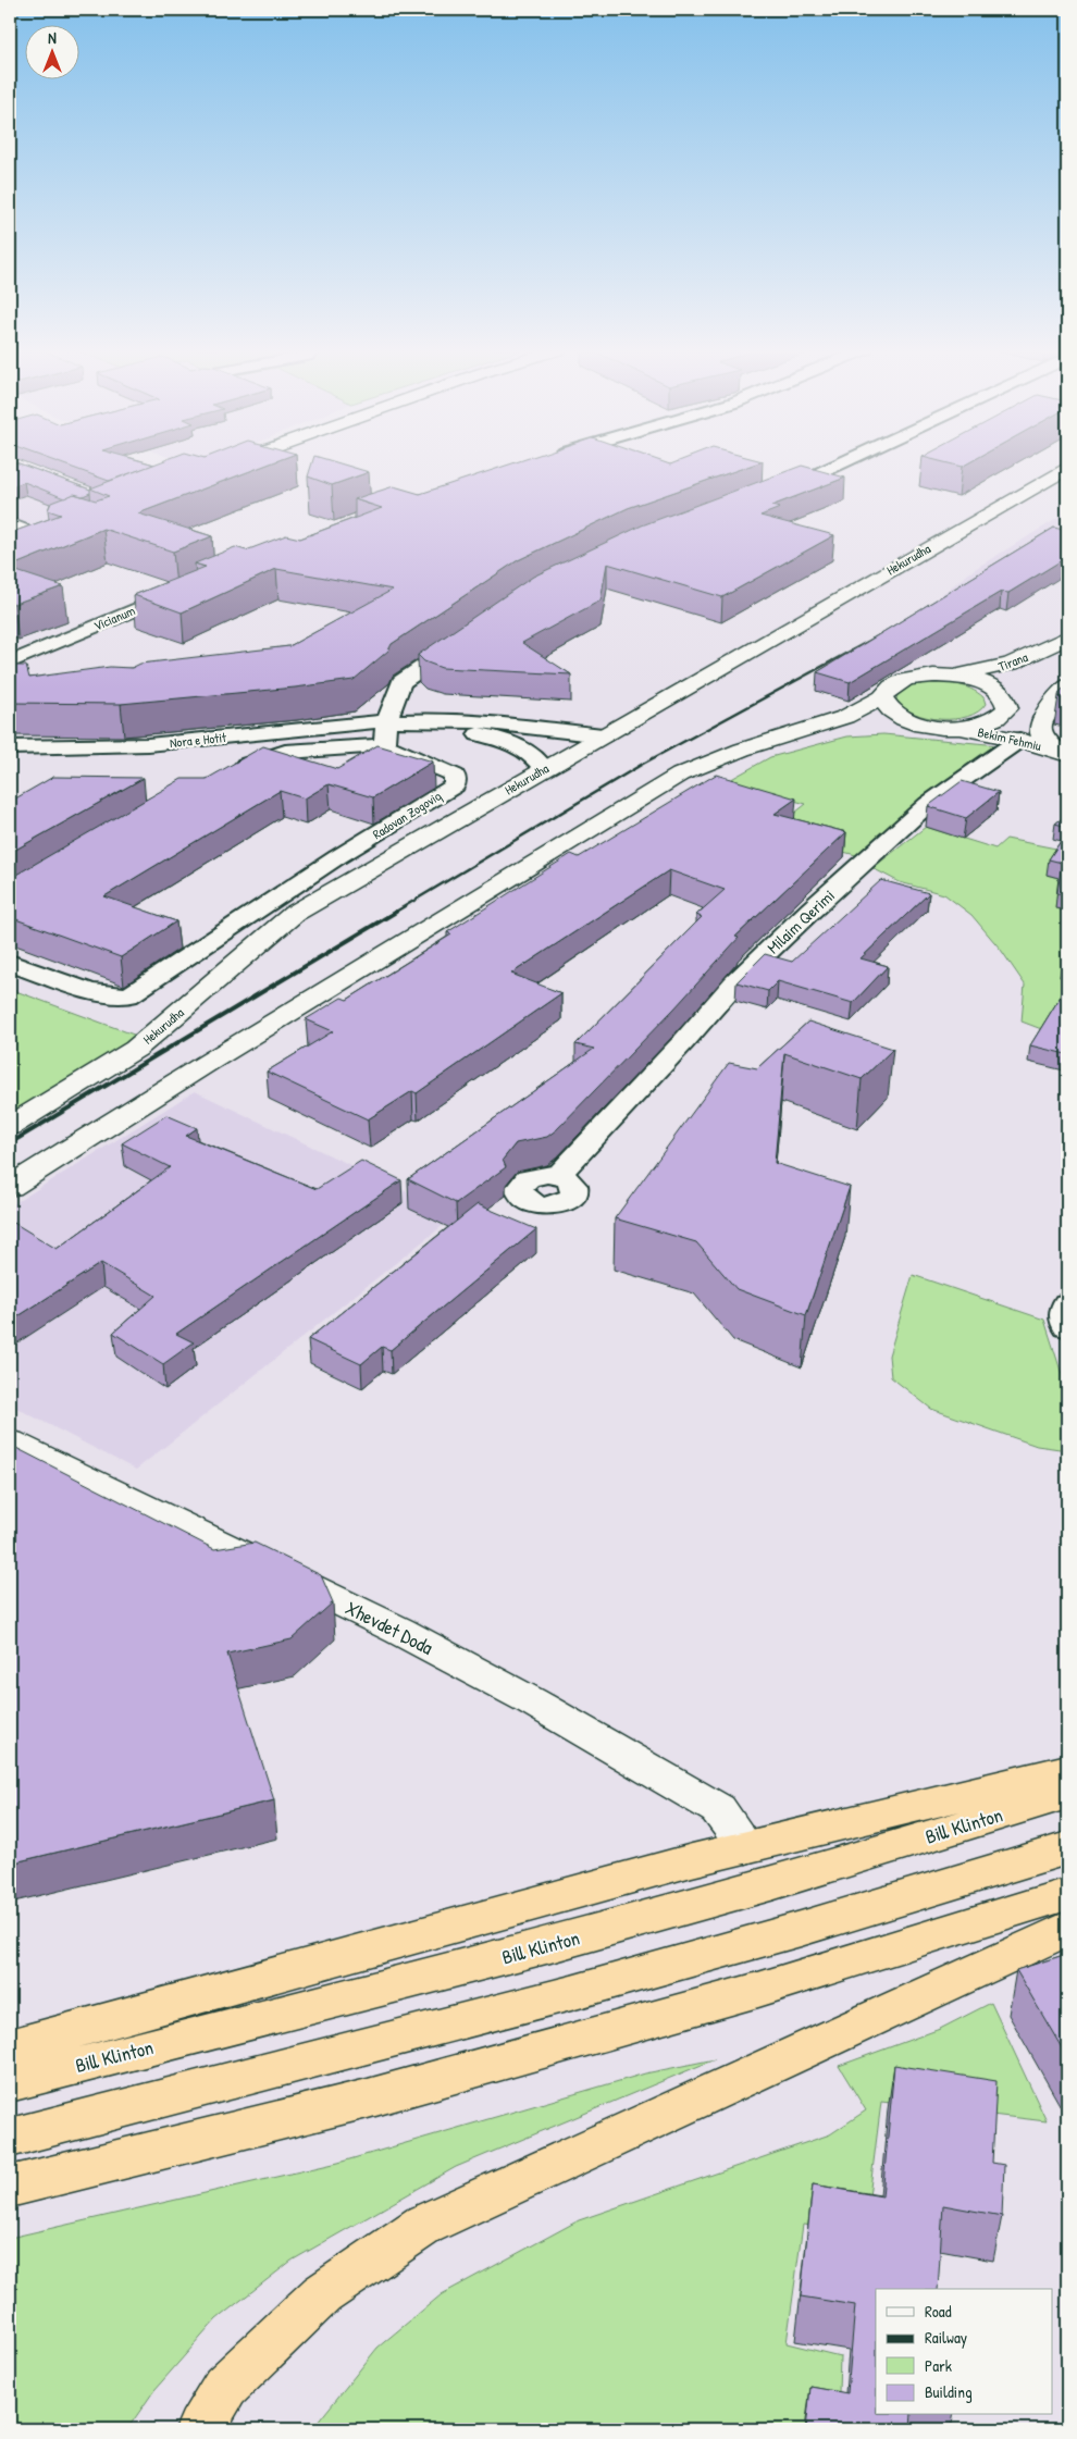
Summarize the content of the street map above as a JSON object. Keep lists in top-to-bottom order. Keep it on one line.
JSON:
{"streets":{"highway":["Bill Klinton"],"main road":["Hekurudha","Tirana","Bekim Fehmiu","Xhevdet Doda"],"street":["Vicianum","Nora e Hotit","Radovan Zogoviq","Milaim Qerimi"]},"crossings":[["Hekurudha","Nora e Hotit"],["Tirana","Bekim Fehmiu"],["Bekim Fehmiu","Milaim Qerimi"]],"legend":["Road","Railway","Park","Building"],"north":"top"}
